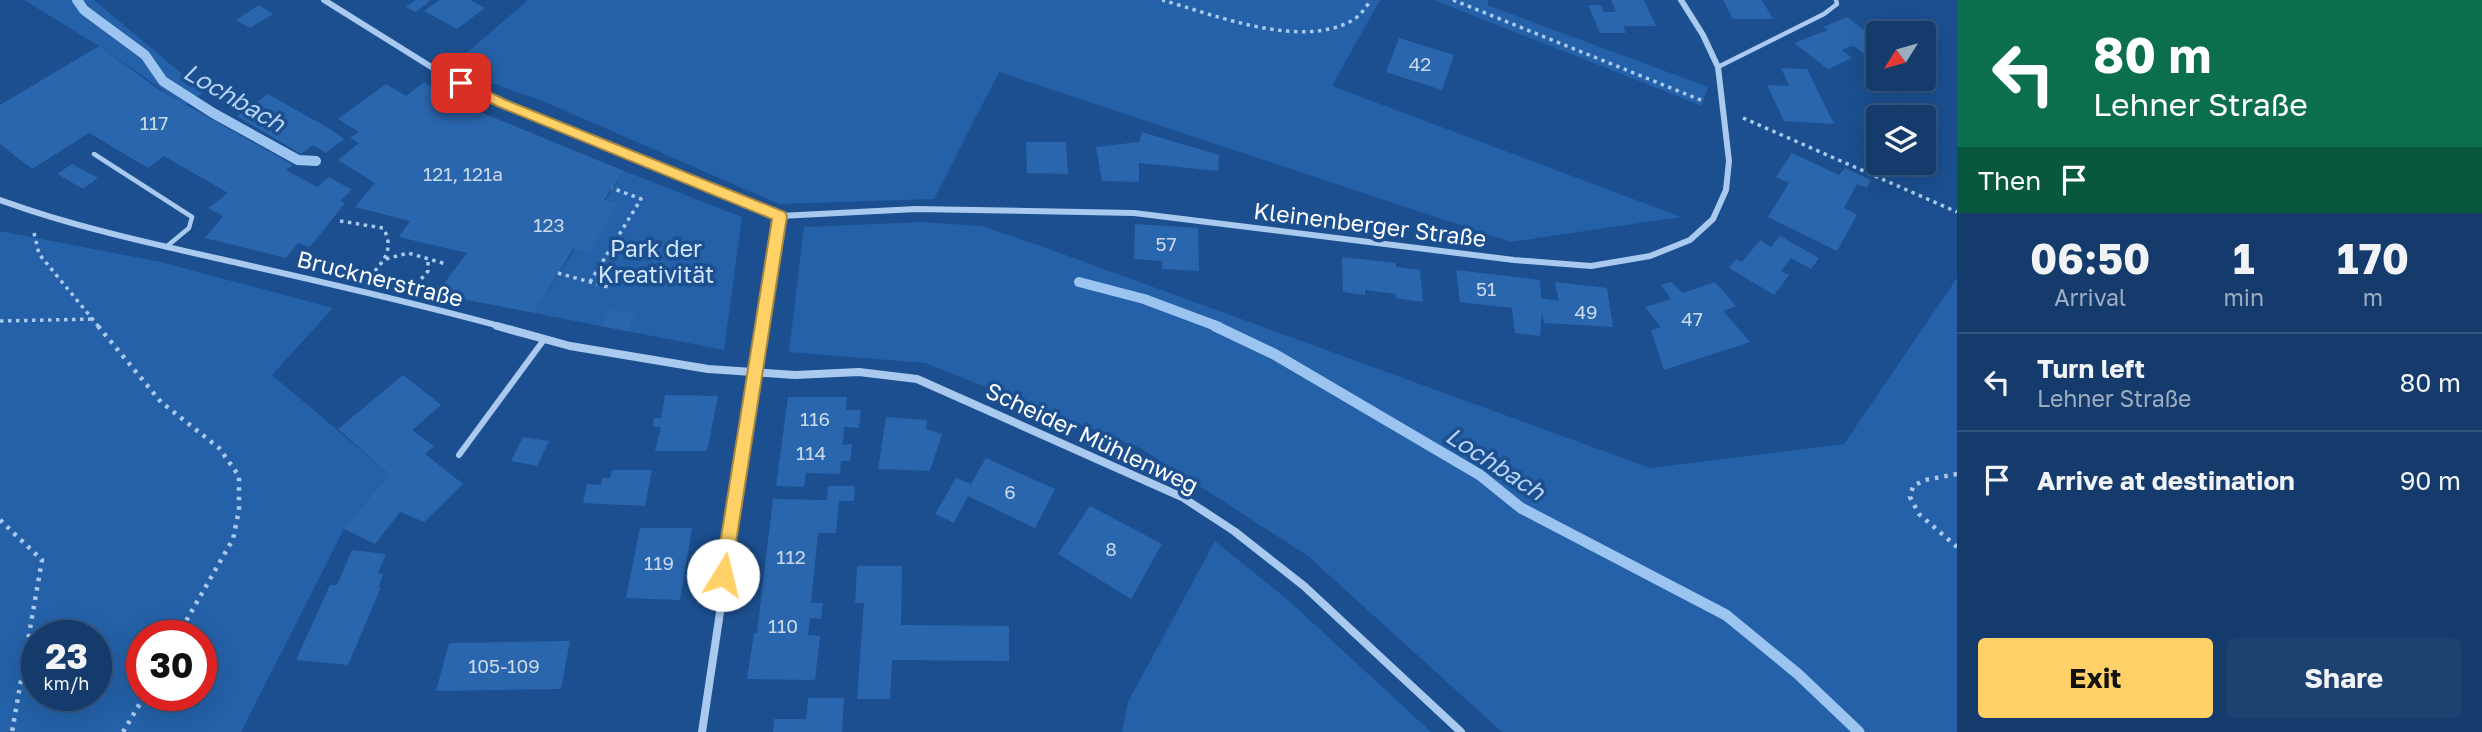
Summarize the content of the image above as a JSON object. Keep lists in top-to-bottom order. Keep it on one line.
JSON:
{"streets":{"street":["Kleinenberger Straße","Brucknerstraße","Scheider Mühlenweg"]},"crossings":[["Brucknerstraße","Scheider Mühlenweg"]],"water":["Lochbach"],"parks":["Park der Kreativität"],"house_numbers":["42","117","121, 121a","123","57","51","49","47","116","114","6","8","112","119","110","105-109"],"north":"bottom left","page":{"turn":["80 m","Lehner Straße"],"then":"Then","eta":["06:50","Arrival","1","min","170","m"],"list":[{"name":"Turn left","note":"Lehner Straße","value":"80 m"},{"name":"Arrive at destination","value":"90 m"}],"speed":"23 km/h","limit":"30","buttons":["Exit","Share"]}}
